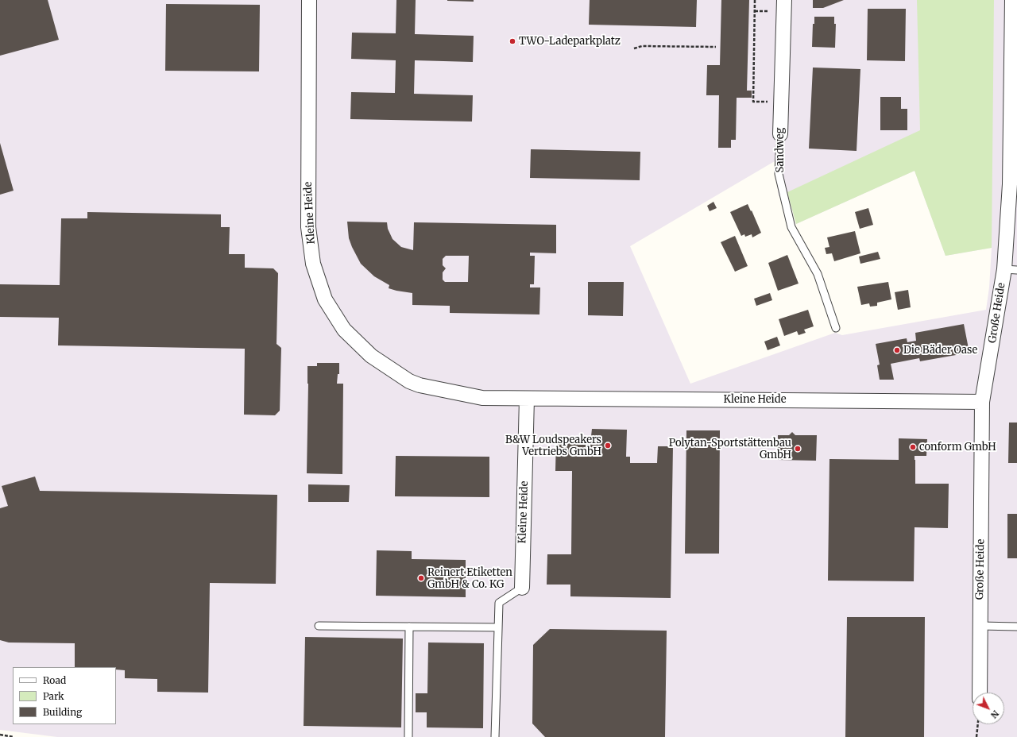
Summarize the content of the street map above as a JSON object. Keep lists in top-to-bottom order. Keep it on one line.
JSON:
{"streets":{"street":["Sandweg","Kleine Heide","Große Heide"]},"crossings":[["Kleine Heide","Große Heide"]],"places":["TWO-Ladeparkplatz","Die Bäder Oase","B&W Loudspeakers Vertriebs GmbH","conform GmbH","Polytan-Sportstättenbau GmbH","Reinert Etiketten GmbH & Co. KG"],"legend":["Road","Park","Building"],"north":"bottom right"}
